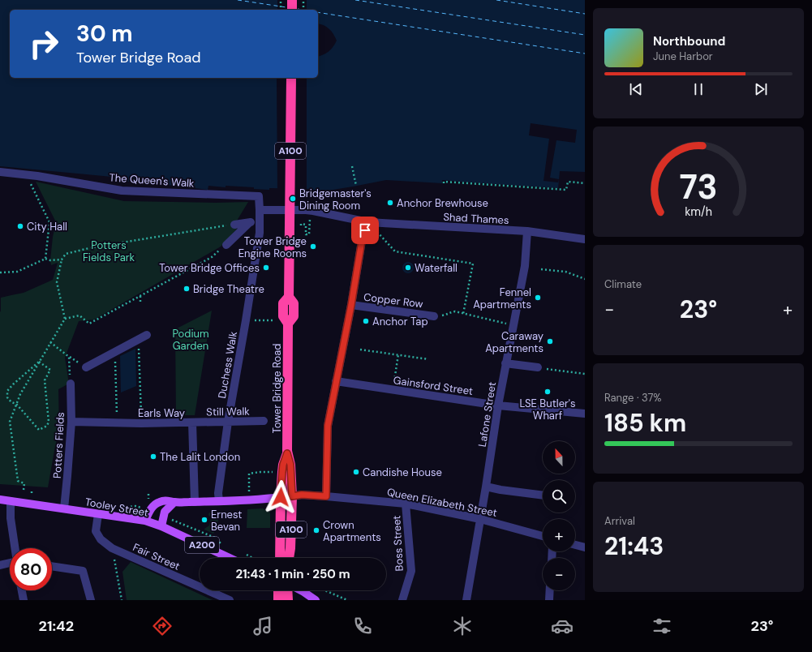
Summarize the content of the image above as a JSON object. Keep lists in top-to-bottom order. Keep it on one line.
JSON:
{"streets":{"highway":["A100","Tower Bridge Road"],"main road":["Tooley Street","A200"],"street":["The Queen's Walk","Shad Thames","Copper Row","Duchess Walk","Gainsford Street","Still Walk","Earls Way","Lafone Street","Potters Fields","Queen Elizabeth Street","Boss Street","Fair Street"]},"crossings":[["The Queen's Walk","Shad Thames"],["The Queen's Walk","Duchess Walk"],["Shad Thames","Duchess Walk"],["Shad Thames","Lafone Street"],["Duchess Walk","Still Walk"],["Gainsford Street","Lafone Street"],["Tower Bridge Road","Queen Elizabeth Street"],["Still Walk","Earls Way"],["Earls Way","Potters Fields"],["Lafone Street","Queen Elizabeth Street"],["Potters Fields","Tooley Street"],["Queen Elizabeth Street","Boss Street"],["Tooley Street","Fair Street"]],"parks":["Potters Fields Park","Podium Garden"],"places":["Bridgemaster's Dining Room","Anchor Brewhouse","City Hall","Tower Bridge Engine Rooms","Tower Bridge Offices","Waterfall","Bridge Theatre","Fennel Apartments","Anchor Tap","Caraway Apartments","LSE Butler's Wharf","The Lalit London","Candishe House","Ernest Bevan","Crown Apartments"],"north":"top","page":{"turn":["30 m","Tower Bridge Road"],"song":["Northbound","June Harbor"],"tile":["Climate",["Range · 37%","185 km"],["Arrival","21:43"]],"heat":["−","23°","+"],"map_buttons":["+","−"],"limit":"80","trip":"21:43 · 1 min · 250 m","tabs":["21:42","23°"],"gauge":["73","km/h"]}}
